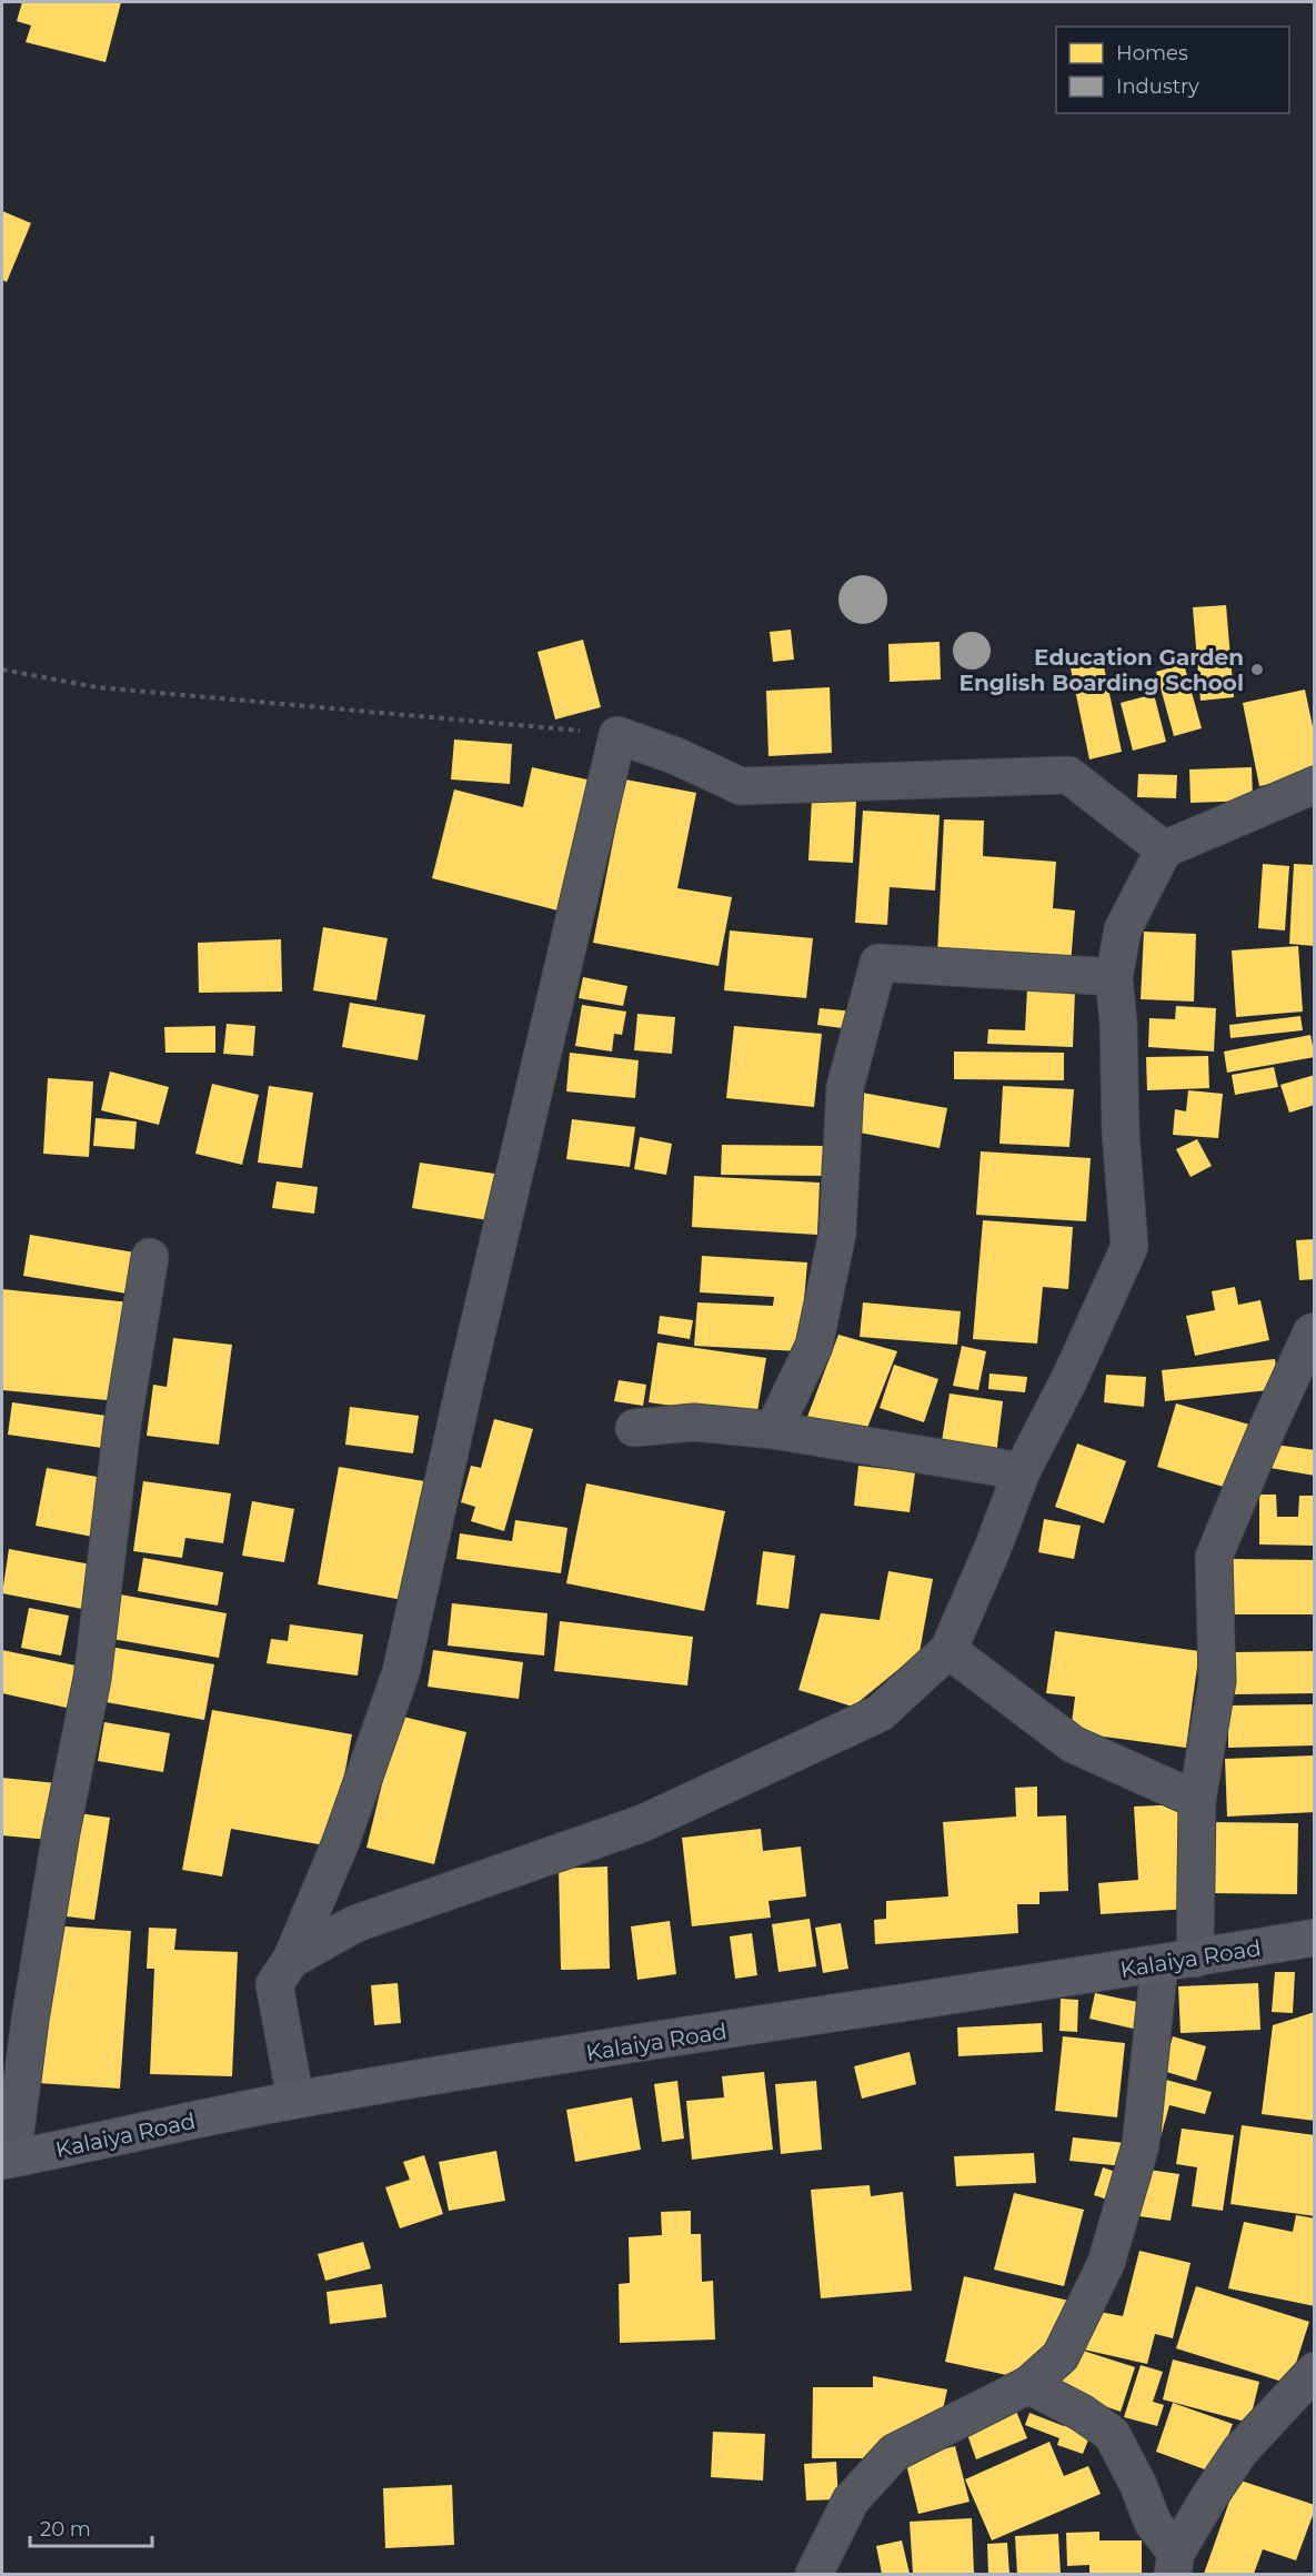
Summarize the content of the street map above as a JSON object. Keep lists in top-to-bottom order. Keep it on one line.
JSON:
{"streets":{"main road":["Kalaiya Road"]},"places":["Education Garden English Boarding School"],"legend":["Homes","Industry"],"scale_bar":"20 m"}
